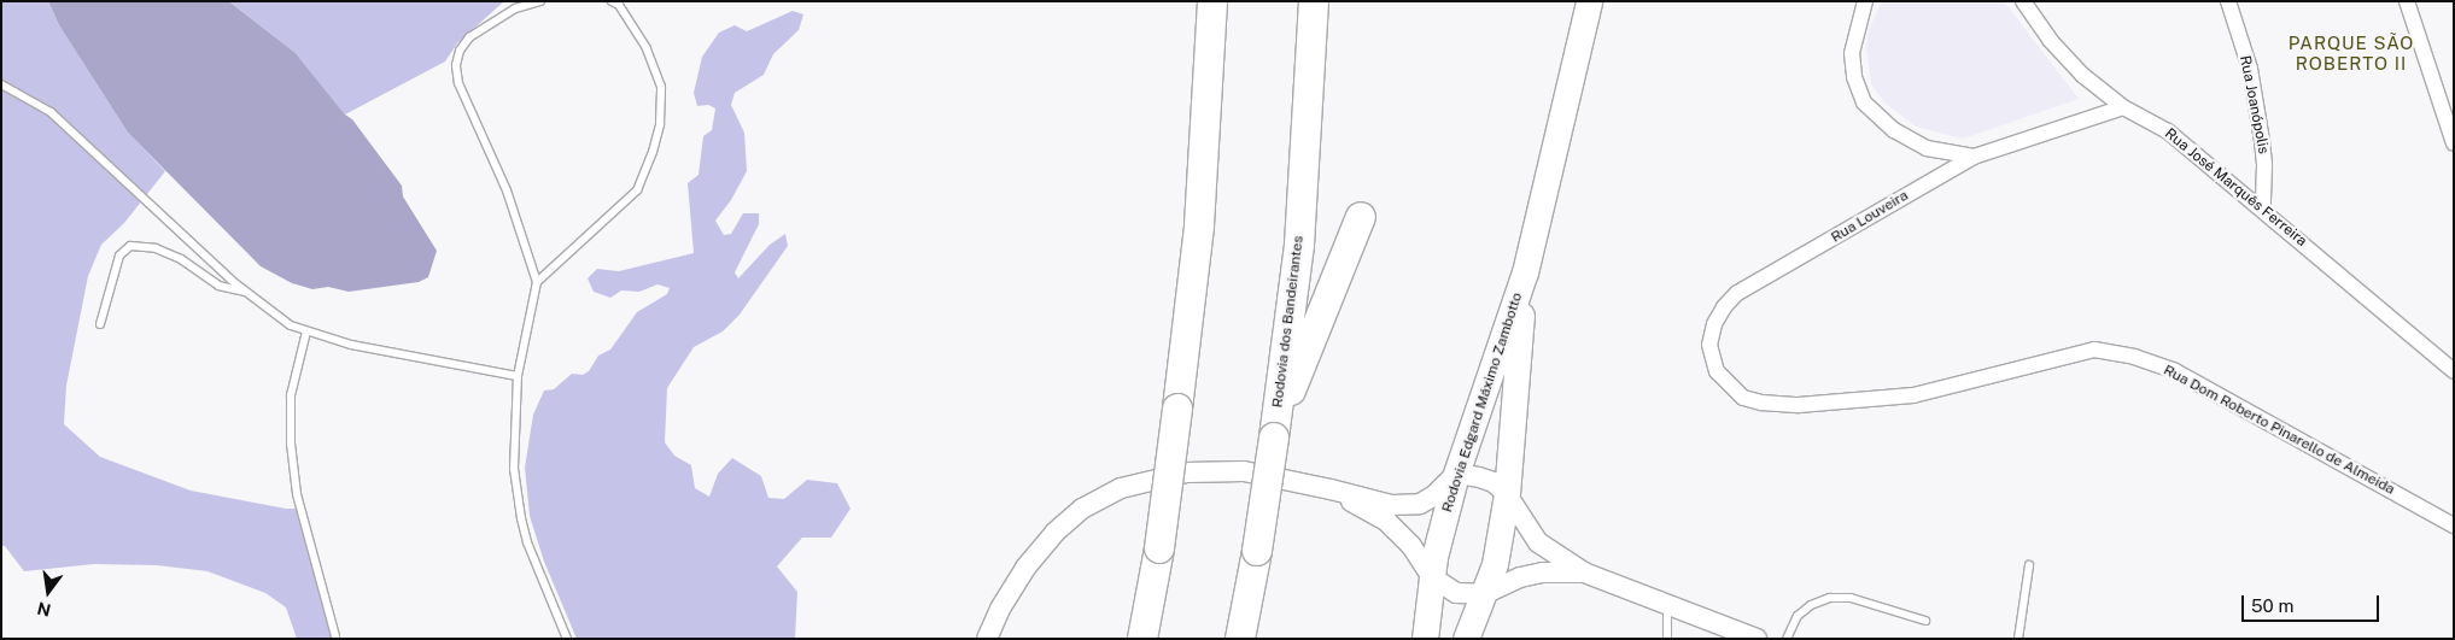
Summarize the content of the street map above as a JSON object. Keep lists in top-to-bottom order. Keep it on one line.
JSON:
{"streets":{"highway":["Rodovia dos Bandeirantes"],"main road":["Rodovia Edgard Máximo Zambotto"],"street":["Rua Joanópolis","Rua José Marquês Ferreira","Rua Louveira","Rua Dom Roberto Pinarello de Almeida"]},"crossings":[["Rua Joanópolis","Rua José Marquês Ferreira"],["Rua José Marquês Ferreira","Rua Louveira"],["Rua Louveira","Rua Dom Roberto Pinarello de Almeida"]],"districts":["PARQUE SÃO ROBERTO II"],"scale_bar":"50 m","north":"bottom"}
